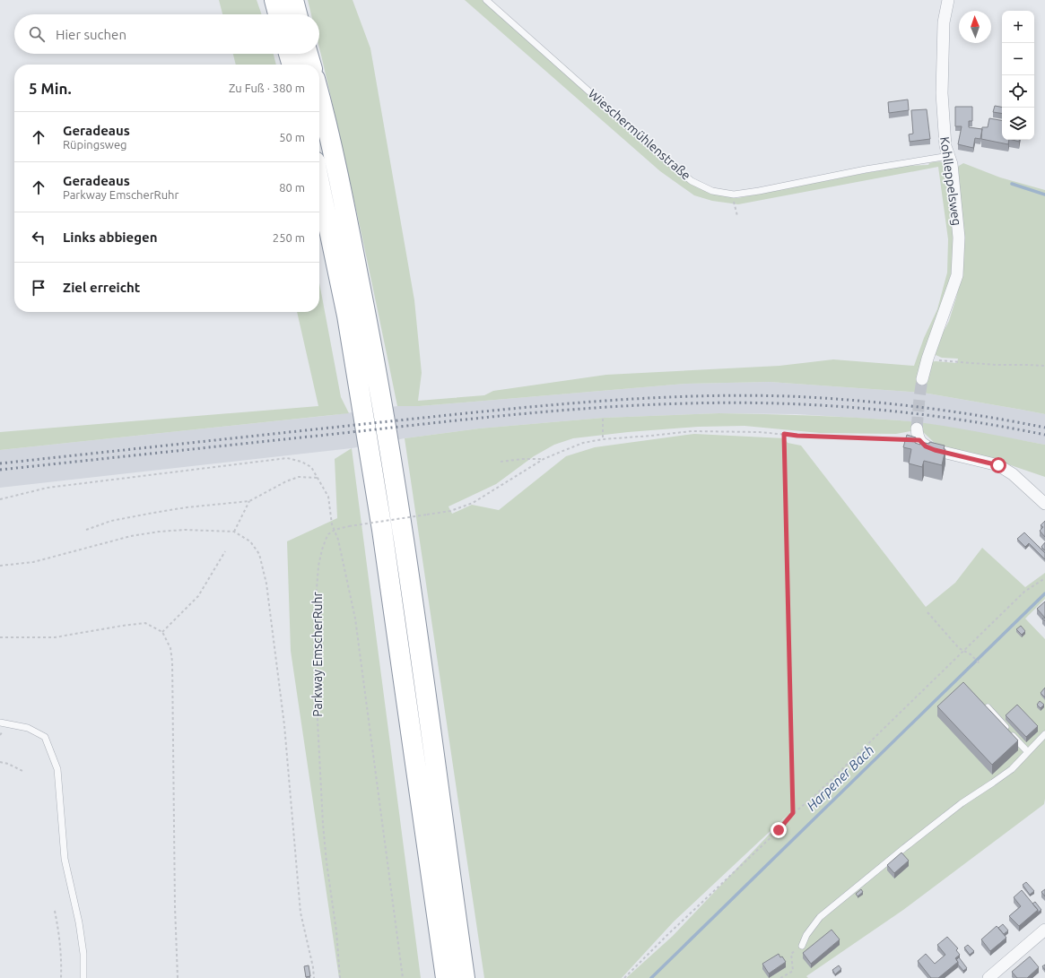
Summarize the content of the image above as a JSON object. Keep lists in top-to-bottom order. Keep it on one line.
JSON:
{"streets":{"street":["Kohlleppelsweg"],"lane":["Wieschermühlenstraße"],"path":["Parkway EmscherRuhr"]},"crossings":[["Wieschermühlenstraße","Kohlleppelsweg"]],"water":["Harpener Bach"],"north":"top","page":{"map_buttons":["+","−"],"search":"Hier suchen","heading":["5 Min.","Zu Fuß · 380 m"],"list":[["Geradeaus","Rüpingsweg","50 m"],["Geradeaus","Parkway EmscherRuhr","80 m"],["Links abbiegen","250 m"],"Ziel erreicht"]}}
